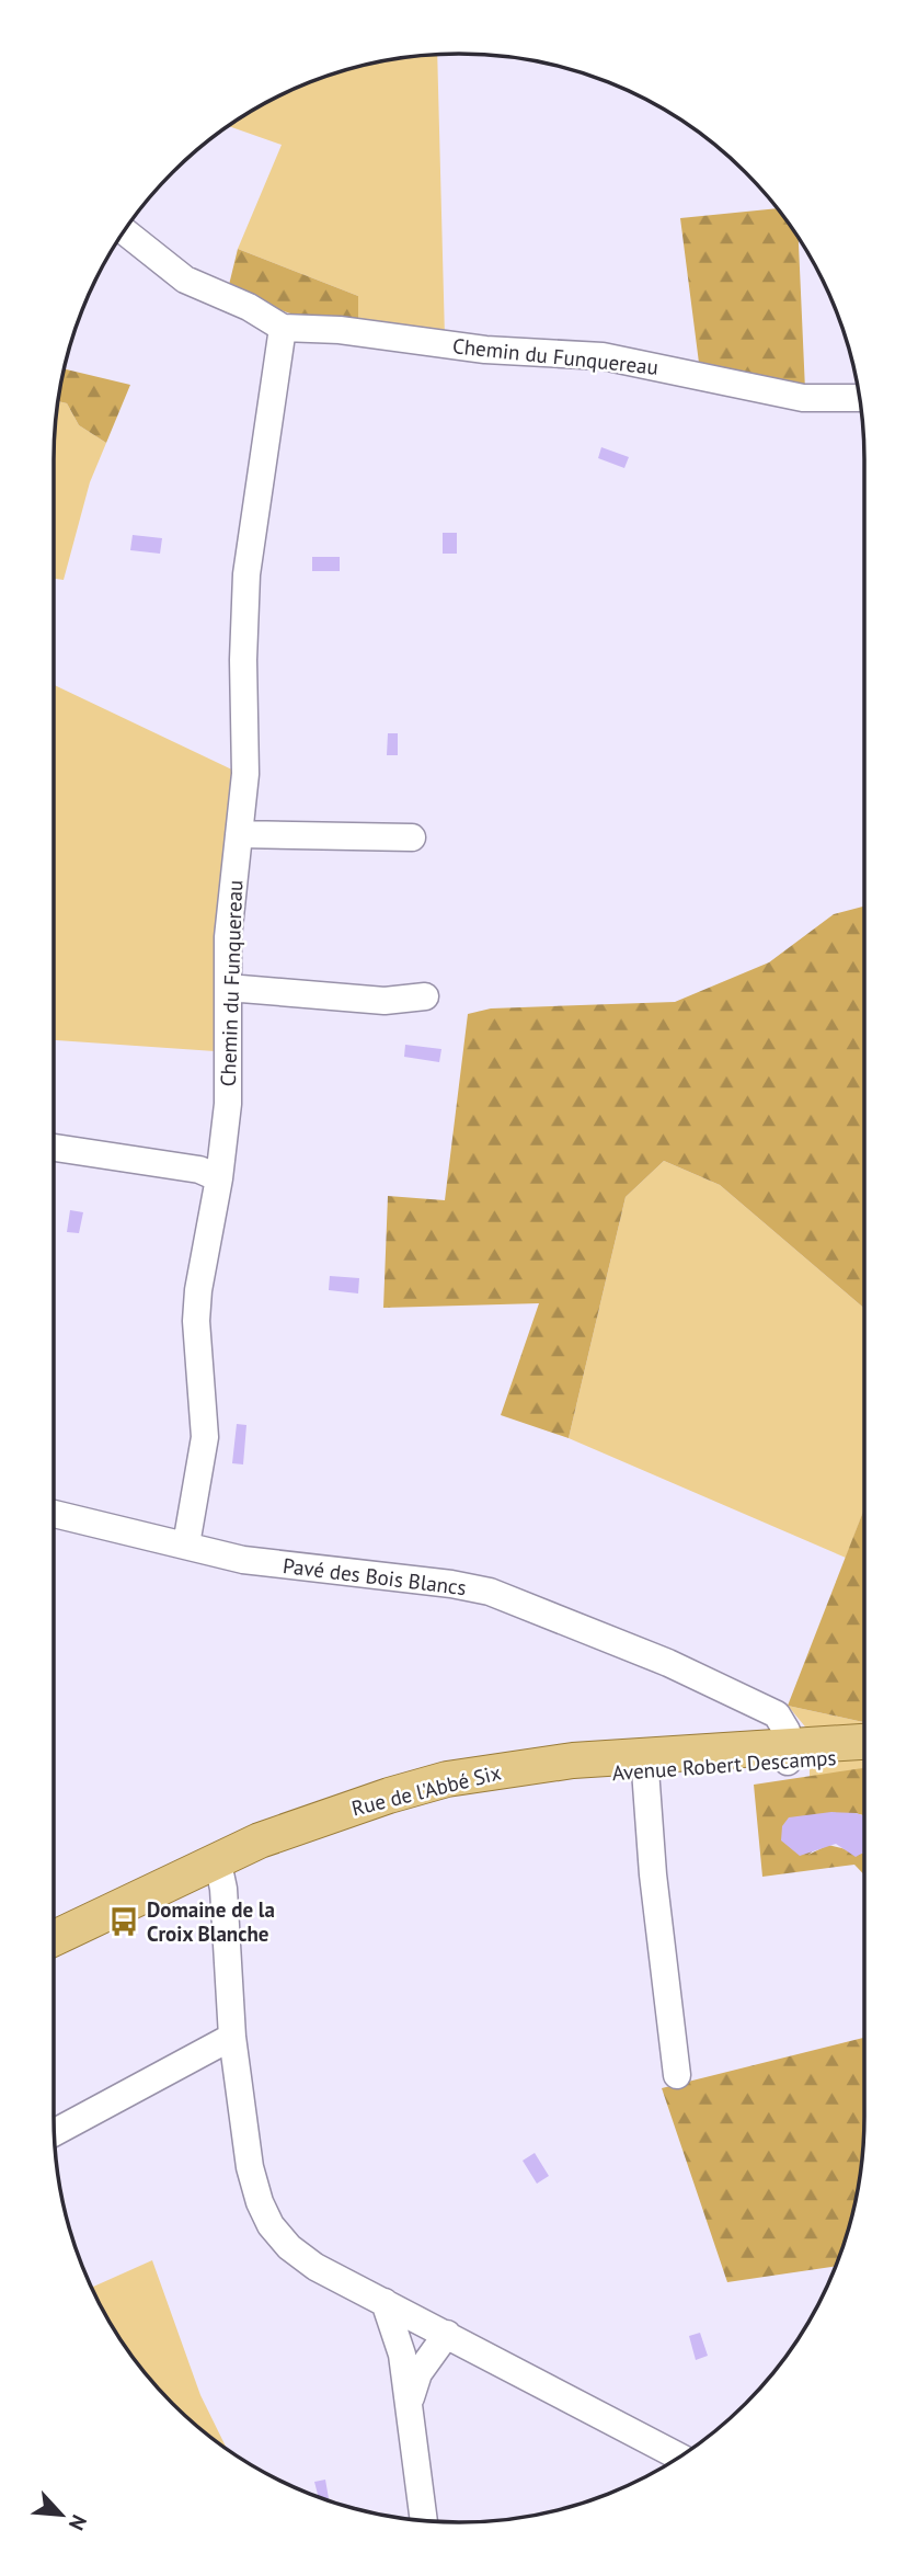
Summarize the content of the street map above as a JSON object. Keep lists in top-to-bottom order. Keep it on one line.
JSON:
{"streets":{"main road":["Avenue Robert Descamps","Rue de l'Abbé Six"],"street":["Chemin du Funquereau","Pavé des Bois Blancs"]},"crossings":[["Chemin du Funquereau","Pavé des Bois Blancs"],["Pavé des Bois Blancs","Avenue Robert Descamps"],["Avenue Robert Descamps","Rue de l'Abbé Six"]],"places":{"bus stop":["Domaine de la Croix Blanche"]},"north":"bottom right"}
